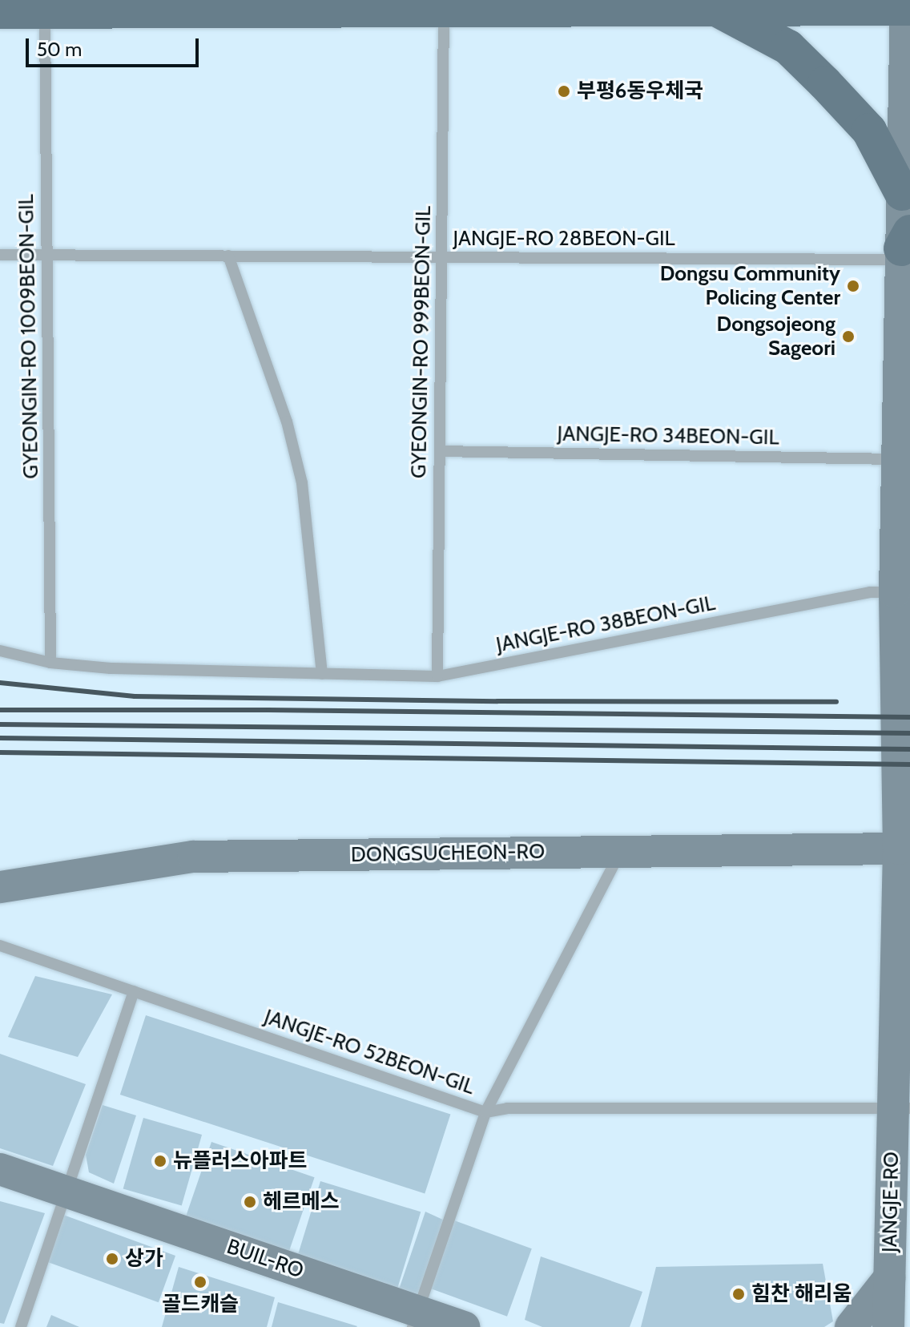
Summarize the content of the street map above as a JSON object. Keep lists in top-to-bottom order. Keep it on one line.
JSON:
{"streets":{"street":["DONGSUCHEON-RO","JANGJE-RO","BUIL-RO"],"lane":["JANGJE-RO 28BEON-GIL","GYEONGIN-RO 1009BEON-GIL","GYEONGIN-RO 999BEON-GIL","JANGJE-RO 34BEON-GIL","JANGJE-RO 38BEON-GIL","JANGJE-RO 52BEON-GIL"]},"crossings":[["JANGJE-RO 28BEON-GIL","GYEONGIN-RO 1009BEON-GIL"],["JANGJE-RO 28BEON-GIL","GYEONGIN-RO 999BEON-GIL"],["JANGJE-RO 28BEON-GIL","JANGJE-RO"],["GYEONGIN-RO 1009BEON-GIL","JANGJE-RO 38BEON-GIL"],["GYEONGIN-RO 999BEON-GIL","JANGJE-RO 34BEON-GIL"],["GYEONGIN-RO 999BEON-GIL","JANGJE-RO 38BEON-GIL"],["JANGJE-RO 34BEON-GIL","JANGJE-RO"],["JANGJE-RO 38BEON-GIL","JANGJE-RO"],["DONGSUCHEON-RO","JANGJE-RO"],["JANGJE-RO 52BEON-GIL","JANGJE-RO"]],"places":["부평6동우체국","Dongsu Community Policing Center","Dongsojeong Sageori","뉴플러스아파트","헤르메스","상가","골드캐슬","힘찬 해리움"],"scale_bar":"50 m"}
